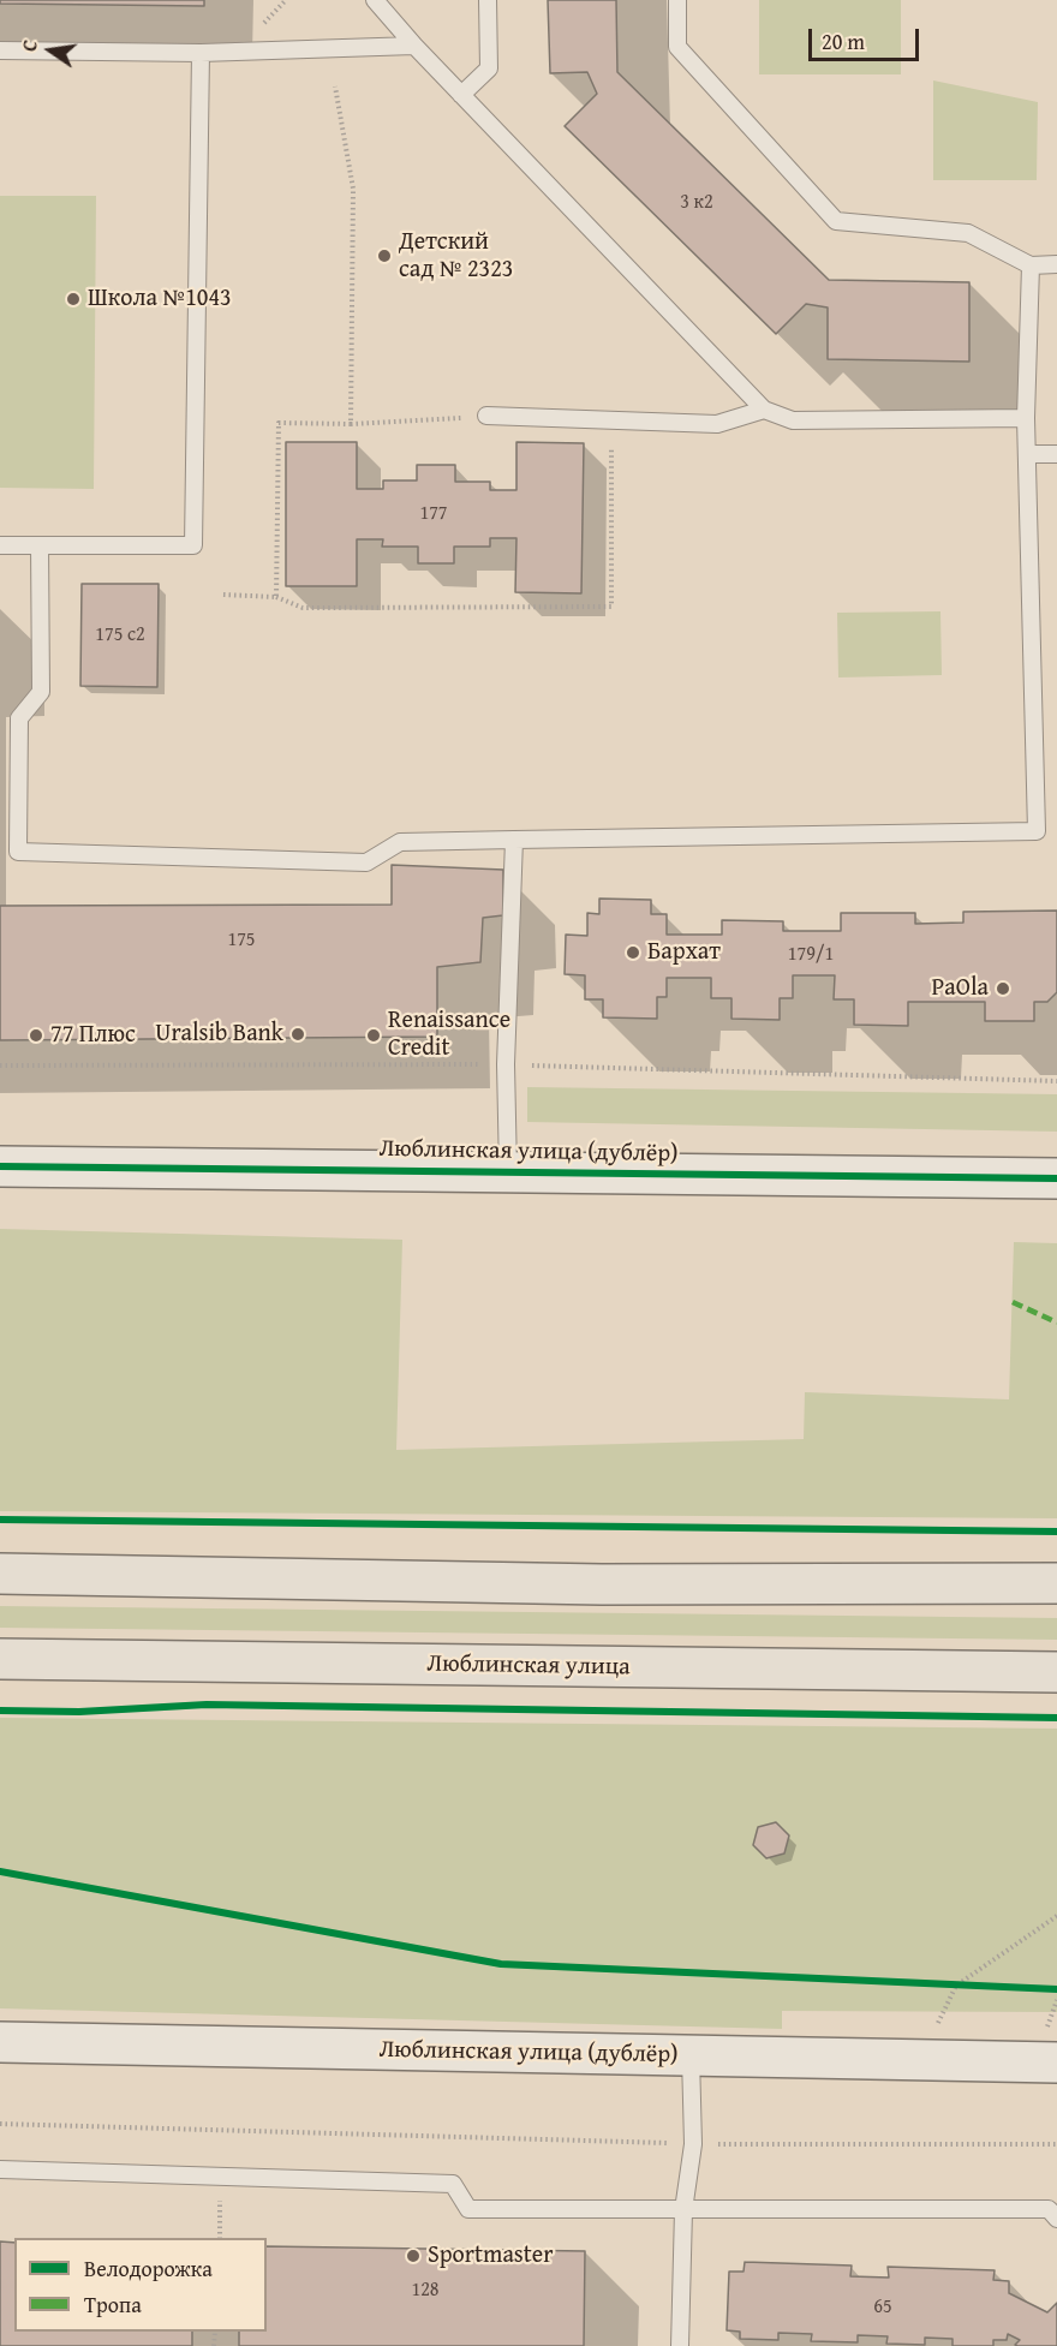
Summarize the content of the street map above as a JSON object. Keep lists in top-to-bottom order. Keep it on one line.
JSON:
{"streets":{"main road":["Люблинская улица"],"street":["Люблинская улица (дублёр)"]},"places":["Детский сад № 2323","Школа №1043","Бархат","PaOla","Uralsib Bank","77 Плюс","Renaissance Credit","Sportmaster"],"house_numbers":["3 к2","177","175 с2","175","179/1","128","65"],"legend":["Велодорожка","Тропа"],"scale_bar":"20 m","north":"left"}
